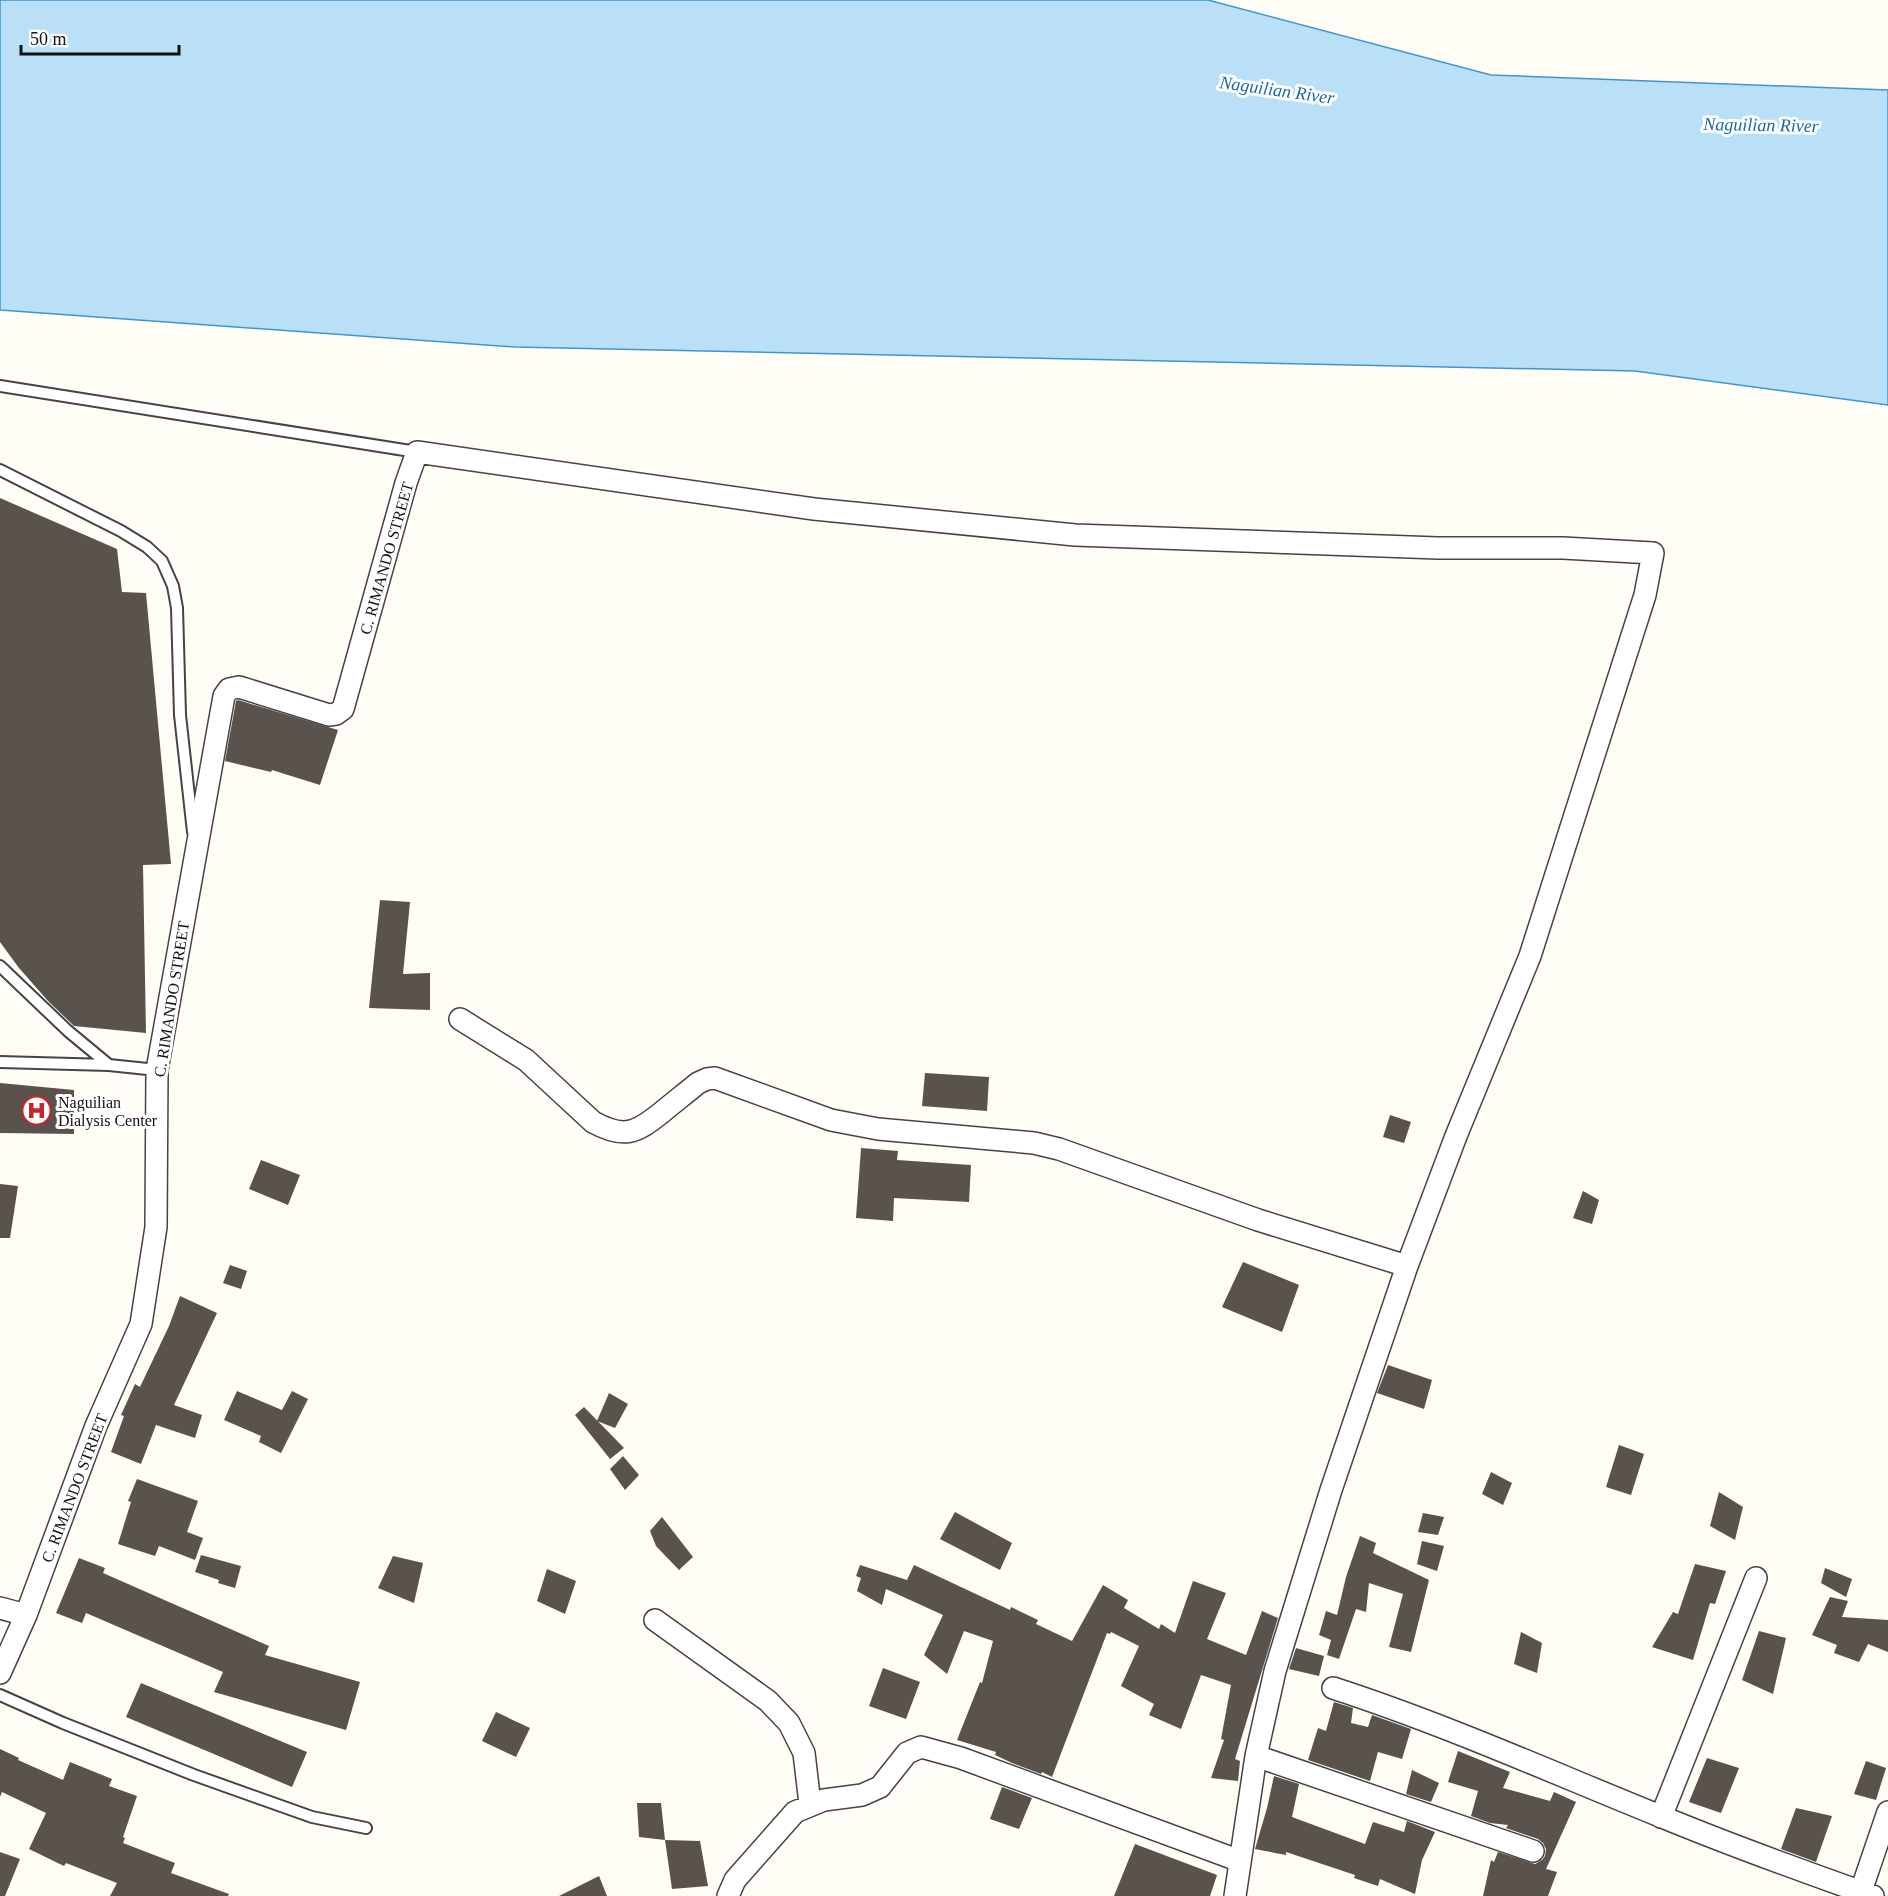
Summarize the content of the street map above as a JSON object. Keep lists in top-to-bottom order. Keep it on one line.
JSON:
{"streets":{"street":["C. RIMANDO STREET"]},"water":["Naguilian River"],"places":{"hospital":["Naguilian Dialysis Center"]},"scale_bar":"50 m"}
